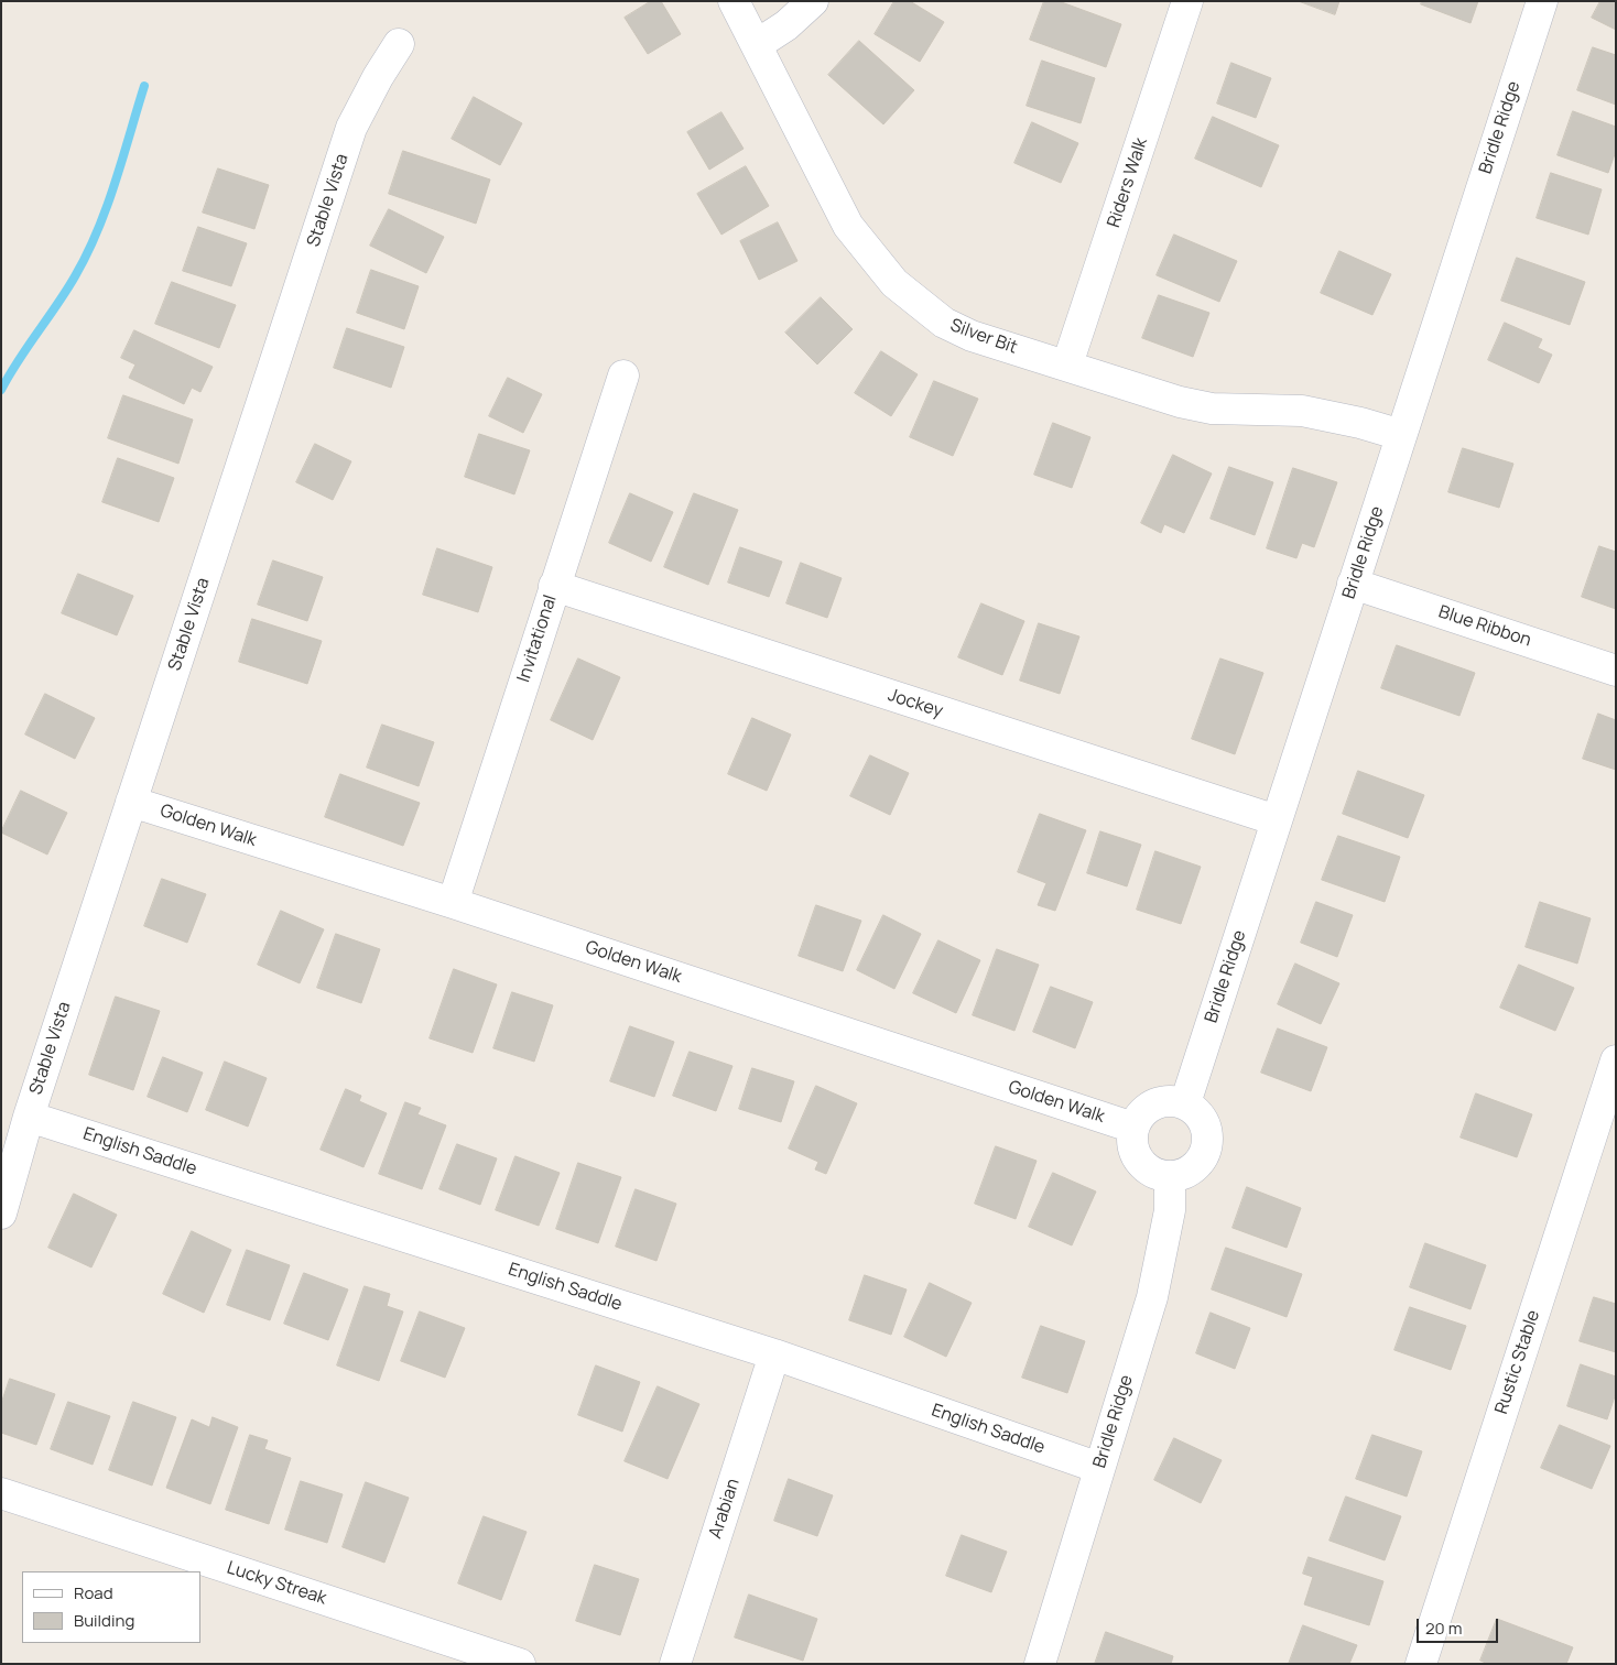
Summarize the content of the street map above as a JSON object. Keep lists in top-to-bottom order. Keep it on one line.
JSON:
{"streets":{"street":["Bridle Ridge","Riders Walk","Stable Vista","Silver Bit","Blue Ribbon","Invitational","Jockey","Golden Walk","English Saddle","Rustic Stable","Arabian","Lucky Streak"]},"crossings":[["Bridle Ridge","Silver Bit"],["Bridle Ridge","Blue Ribbon"],["Bridle Ridge","Jockey"],["Bridle Ridge","Golden Walk"],["Bridle Ridge","English Saddle"],["Riders Walk","Silver Bit"],["Stable Vista","Golden Walk"],["Stable Vista","English Saddle"],["Invitational","Jockey"],["Invitational","Golden Walk"],["English Saddle","Arabian"]],"legend":["Road","Building"],"scale_bar":"20 m"}
